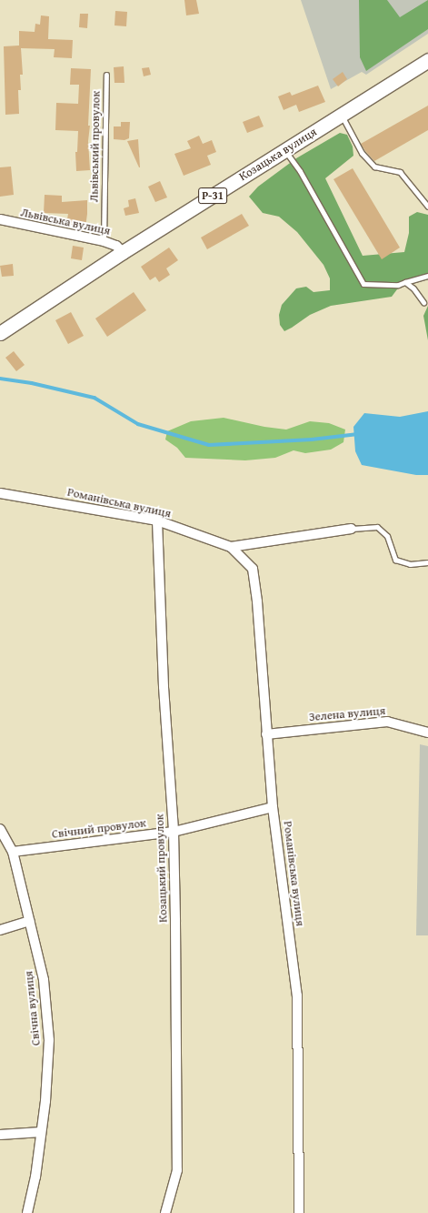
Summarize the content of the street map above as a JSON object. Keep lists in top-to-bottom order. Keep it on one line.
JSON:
{"streets":{"main road":["Козацька вулиця","Р-31"],"street":["Львівська вулиця","Романівська вулиця","Зелена вулиця","Свічний провулок","Козацький провулок","Свічна вулиця"],"lane":["Львівський провулок"]},"crossings":[["Львівський провулок","Львівська вулиця"],["Козацька вулиця","Львівська вулиця"],["Романівська вулиця","Зелена вулиця"],["Романівська вулиця","Свічний провулок"],["Романівська вулиця","Козацький провулок"],["Свічний провулок","Козацький провулок"],["Свічний провулок","Свічна вулиця"]]}
